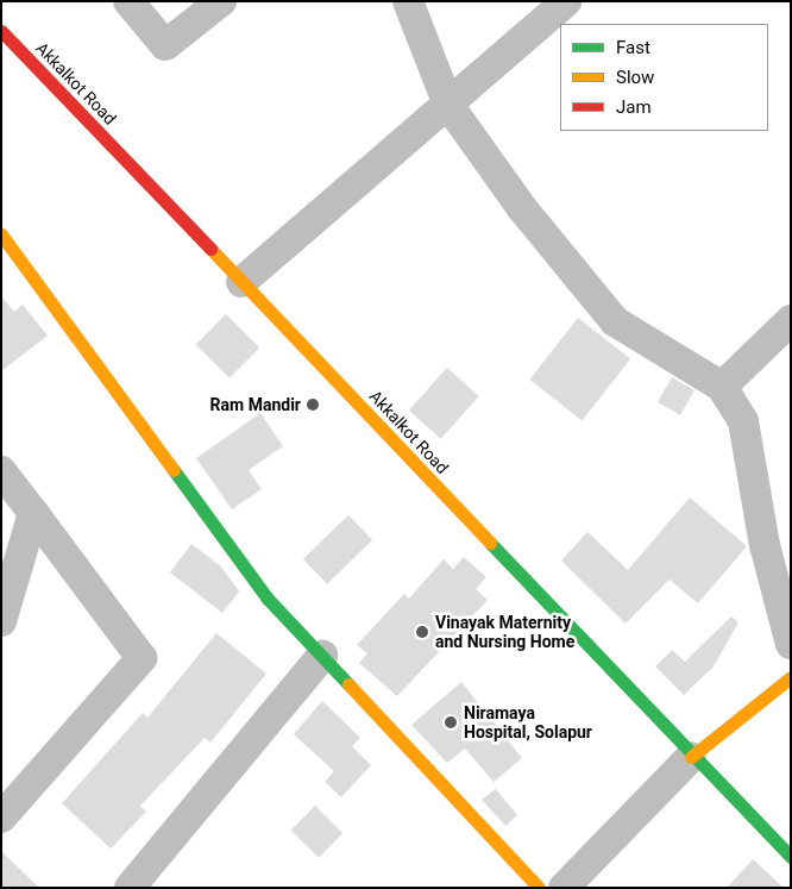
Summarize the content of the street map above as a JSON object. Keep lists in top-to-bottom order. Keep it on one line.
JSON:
{"streets":{"street":["Akkalkot Road"]},"places":["Ram Mandir","Vinayak Maternity and Nursing Home","Niramaya Hospital, Solapur"],"legend":["Fast","Slow","Jam"]}
